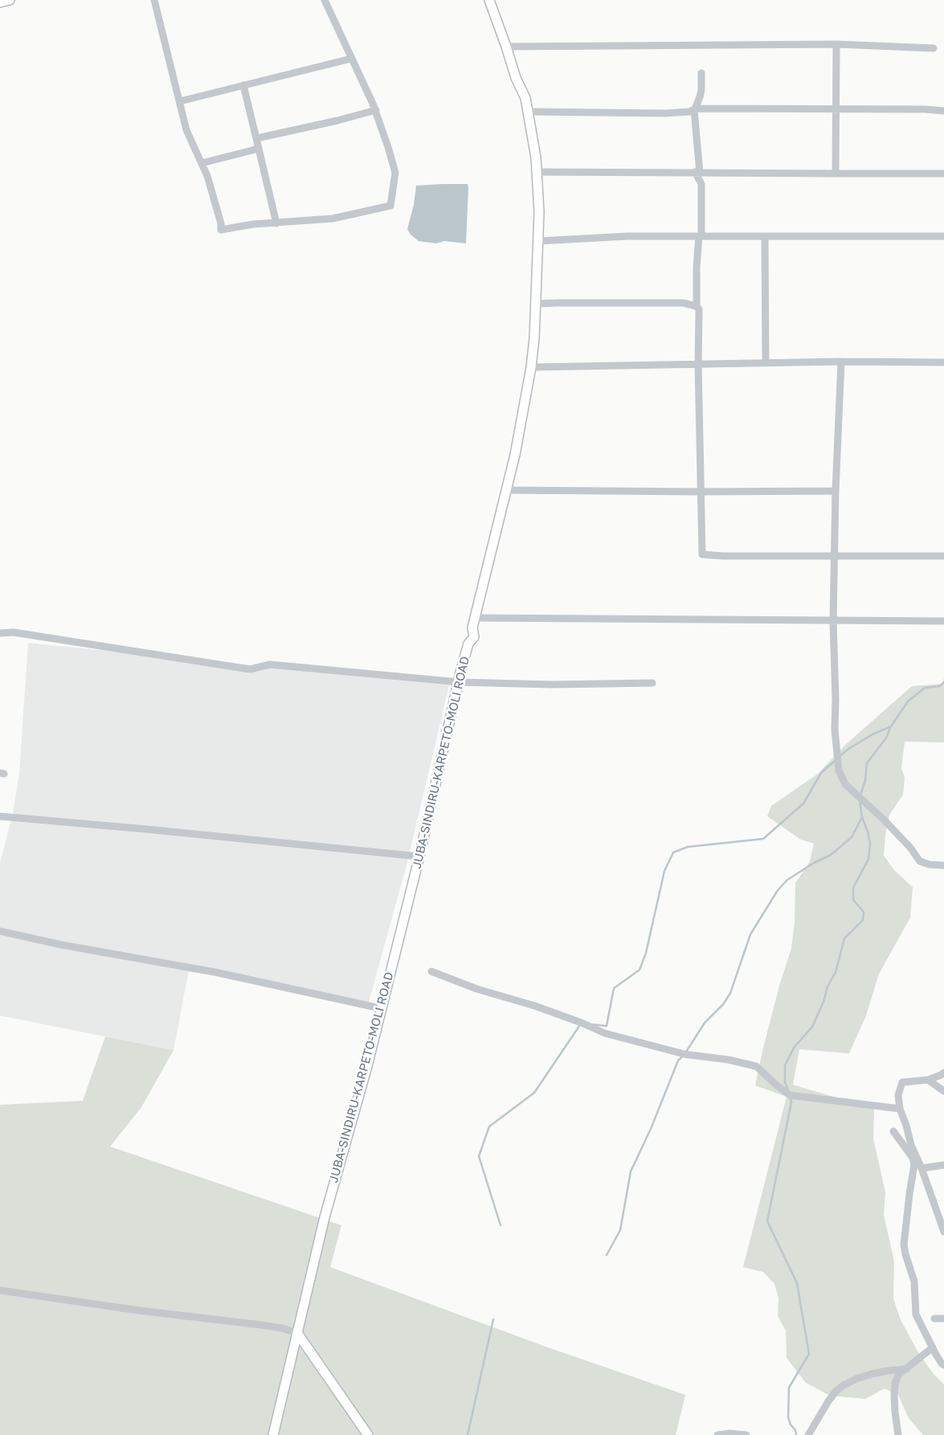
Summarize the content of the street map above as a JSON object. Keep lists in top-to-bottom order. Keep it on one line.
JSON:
{"streets":{"main road":["JUBA-SINDIRU-KARPETO-MOLI ROAD"]}}
